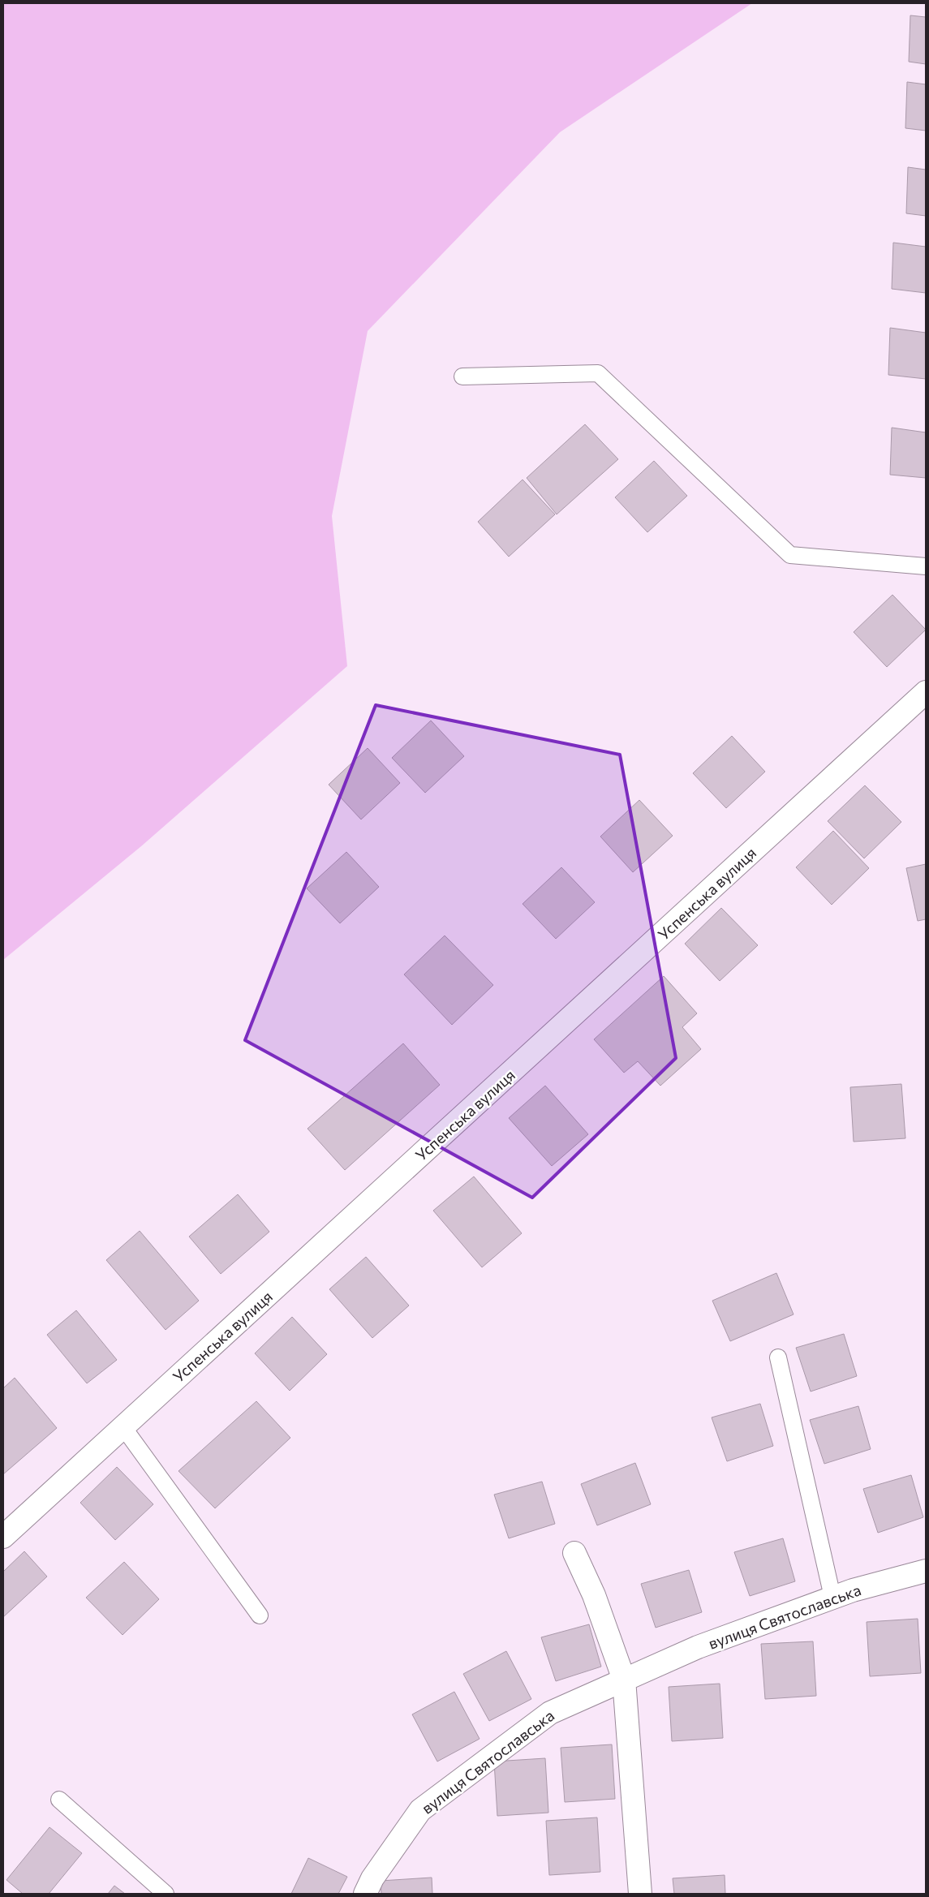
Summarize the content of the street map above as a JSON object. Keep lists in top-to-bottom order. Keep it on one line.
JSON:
{"streets":{"street":["Успенська вулиця","вулиця Святославська"]}}
